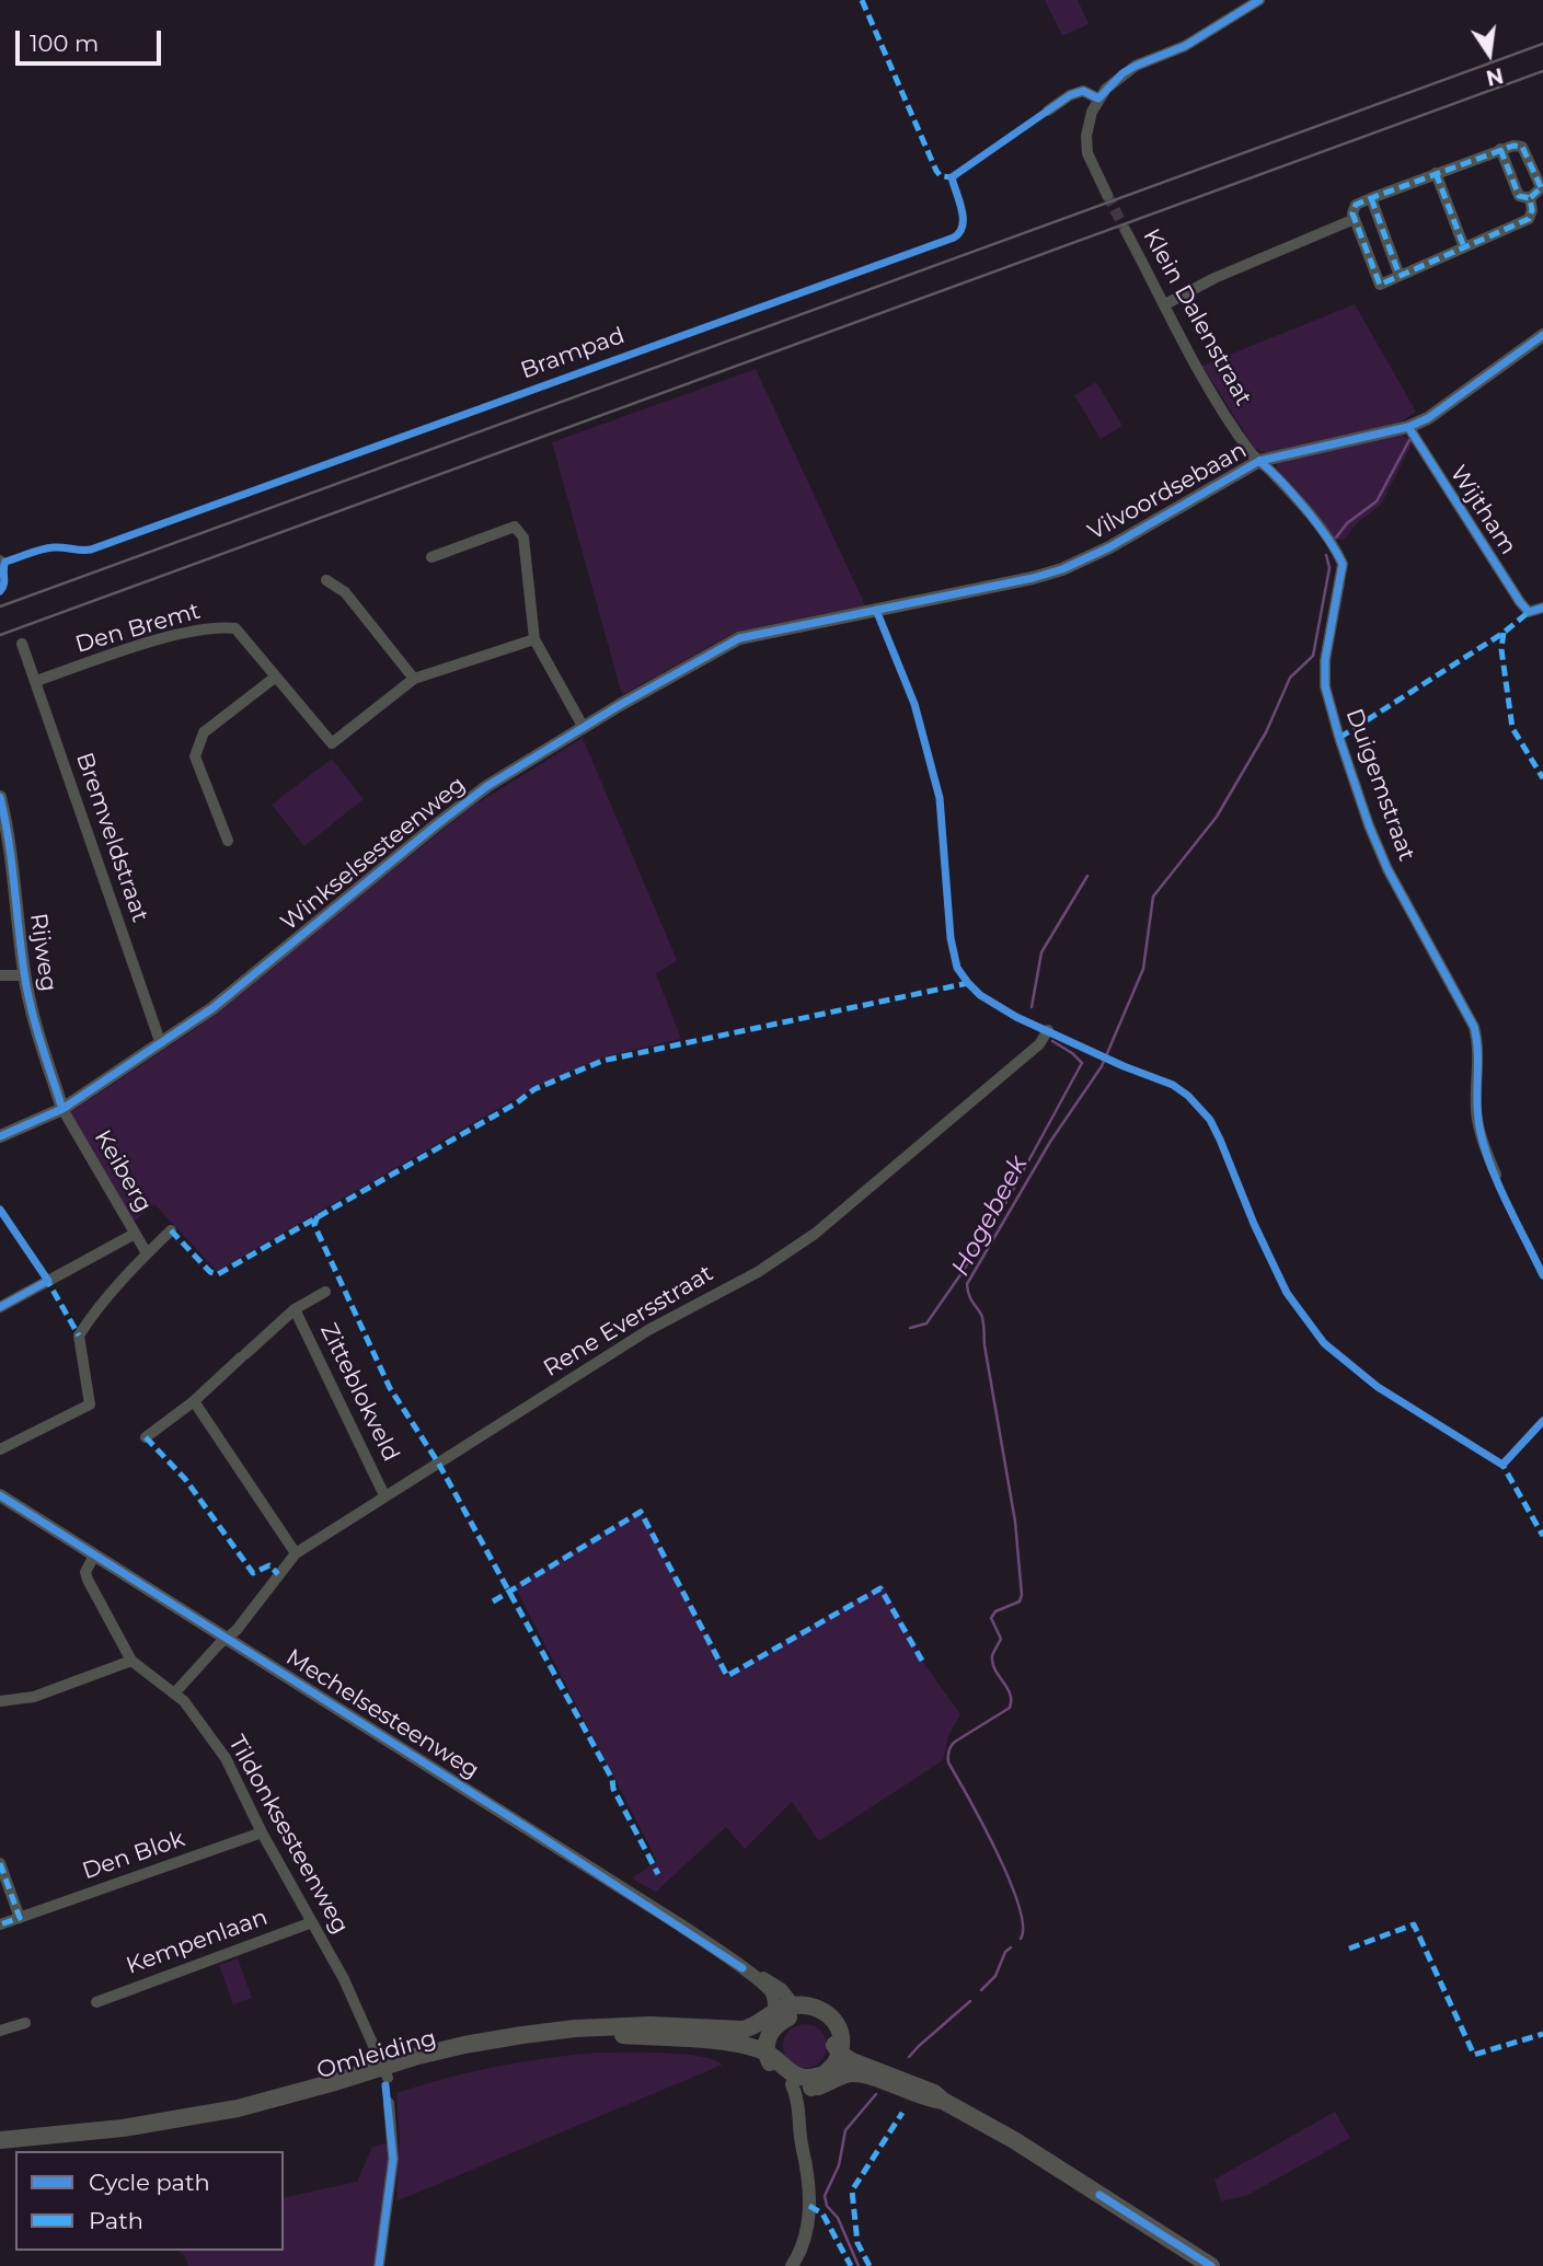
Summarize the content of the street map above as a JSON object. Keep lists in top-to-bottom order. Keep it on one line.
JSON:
{"streets":{"main road":["Omleiding"],"street":["Klein Dalenstraat","Vilvoordsebaan","Wijtham","Den Bremt","Duigemstraat","Bremveldstraat","Winkselsesteenweg","Rijweg","Keiberg","Rene Eversstraat","Zitteblokveld","Mechelsesteenweg","Tildonksesteenweg","Den Blok","Kempenlaan"],"cycle path":["Brampad"]},"crossings":[["Klein Dalenstraat","Vilvoordsebaan"],["Klein Dalenstraat","Duigemstraat"],["Vilvoordsebaan","Wijtham"],["Vilvoordsebaan","Duigemstraat"],["Vilvoordsebaan","Winkselsesteenweg"],["Den Bremt","Bremveldstraat"],["Bremveldstraat","Winkselsesteenweg"],["Winkselsesteenweg","Rijweg"],["Winkselsesteenweg","Keiberg"],["Rijweg","Keiberg"],["Rene Eversstraat","Zitteblokveld"],["Rene Eversstraat","Mechelsesteenweg"],["Rene Eversstraat","Tildonksesteenweg"],["Mechelsesteenweg","Tildonksesteenweg"],["Mechelsesteenweg","Omleiding"],["Tildonksesteenweg","Den Blok"],["Tildonksesteenweg","Kempenlaan"],["Tildonksesteenweg","Omleiding"]],"water":["Hogebeek"],"legend":["Cycle path","Path"],"scale_bar":"100 m","north":"bottom"}
